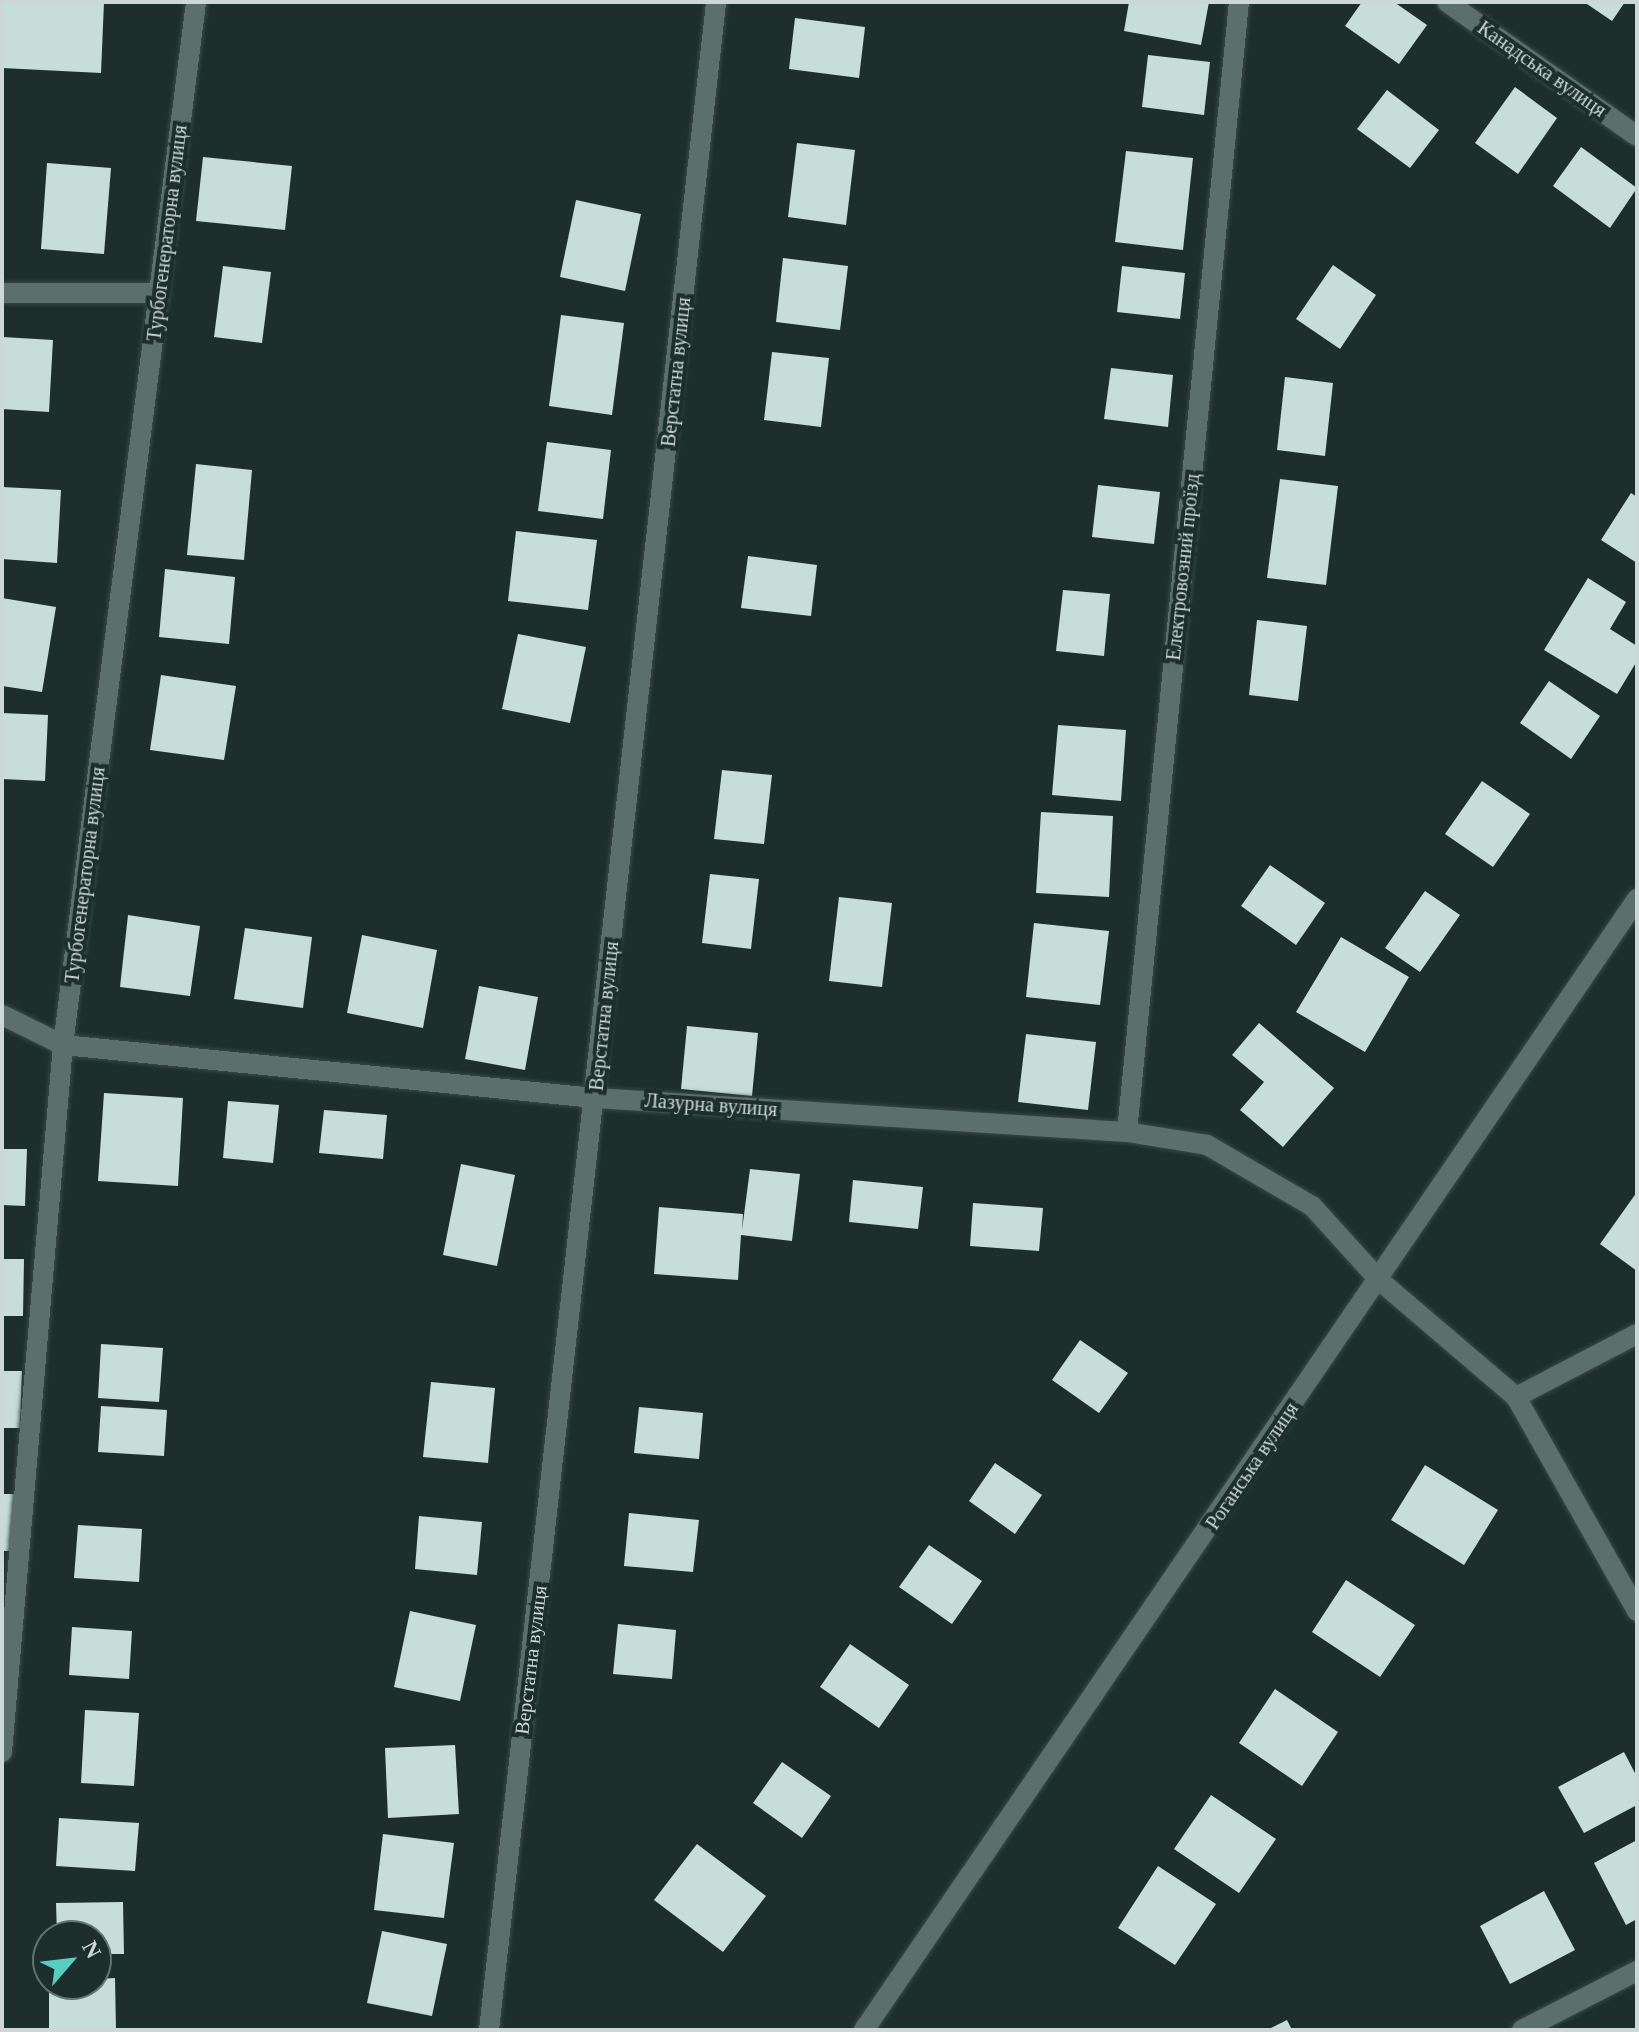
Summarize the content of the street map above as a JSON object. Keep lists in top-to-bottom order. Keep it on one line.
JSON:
{"streets":{"street":["Канадська вулиця","Турбогенераторна вулиця","Верстатна вулиця","Електровозний проїзд","Лазурна вулиця","Роганська вулиця"]},"crossings":[["Турбогенераторна вулиця","Лазурна вулиця"],["Верстатна вулиця","Лазурна вулиця"],["Електровозний проїзд","Лазурна вулиця"],["Лазурна вулиця","Роганська вулиця"]],"north":"top right"}
